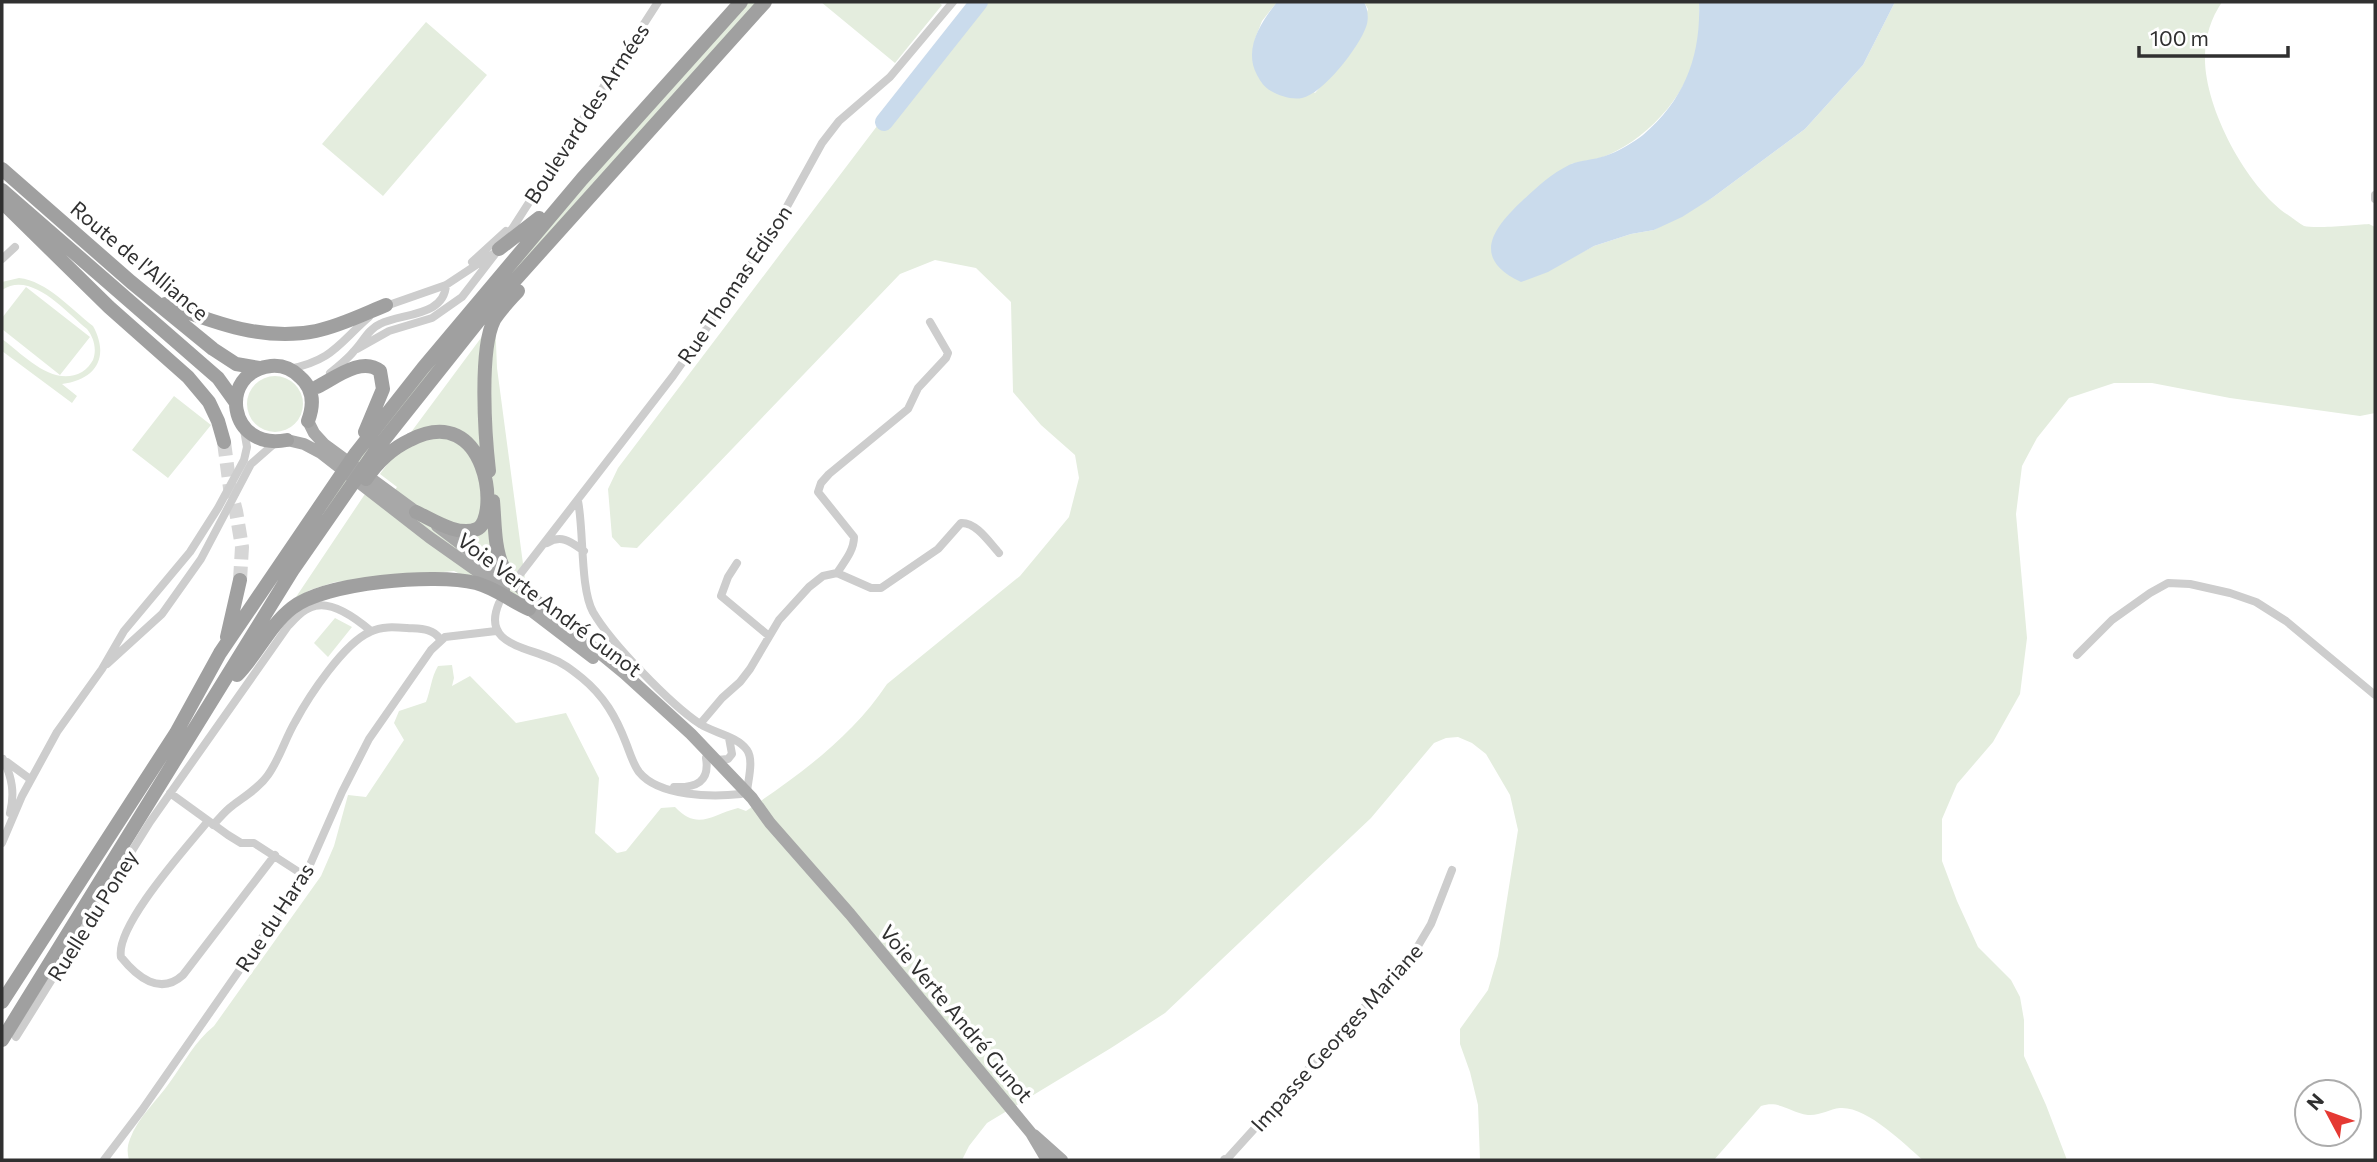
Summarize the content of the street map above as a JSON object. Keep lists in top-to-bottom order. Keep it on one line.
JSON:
{"streets":{"highway":["Route de l'Alliance"],"main road":["Voie Verte André Gunot"],"street":["Boulevard des Armées","Rue Thomas Edison","Ruelle du Poney","Rue du Haras","Impasse Georges Mariane"]},"scale_bar":"100 m","north":"top left"}
